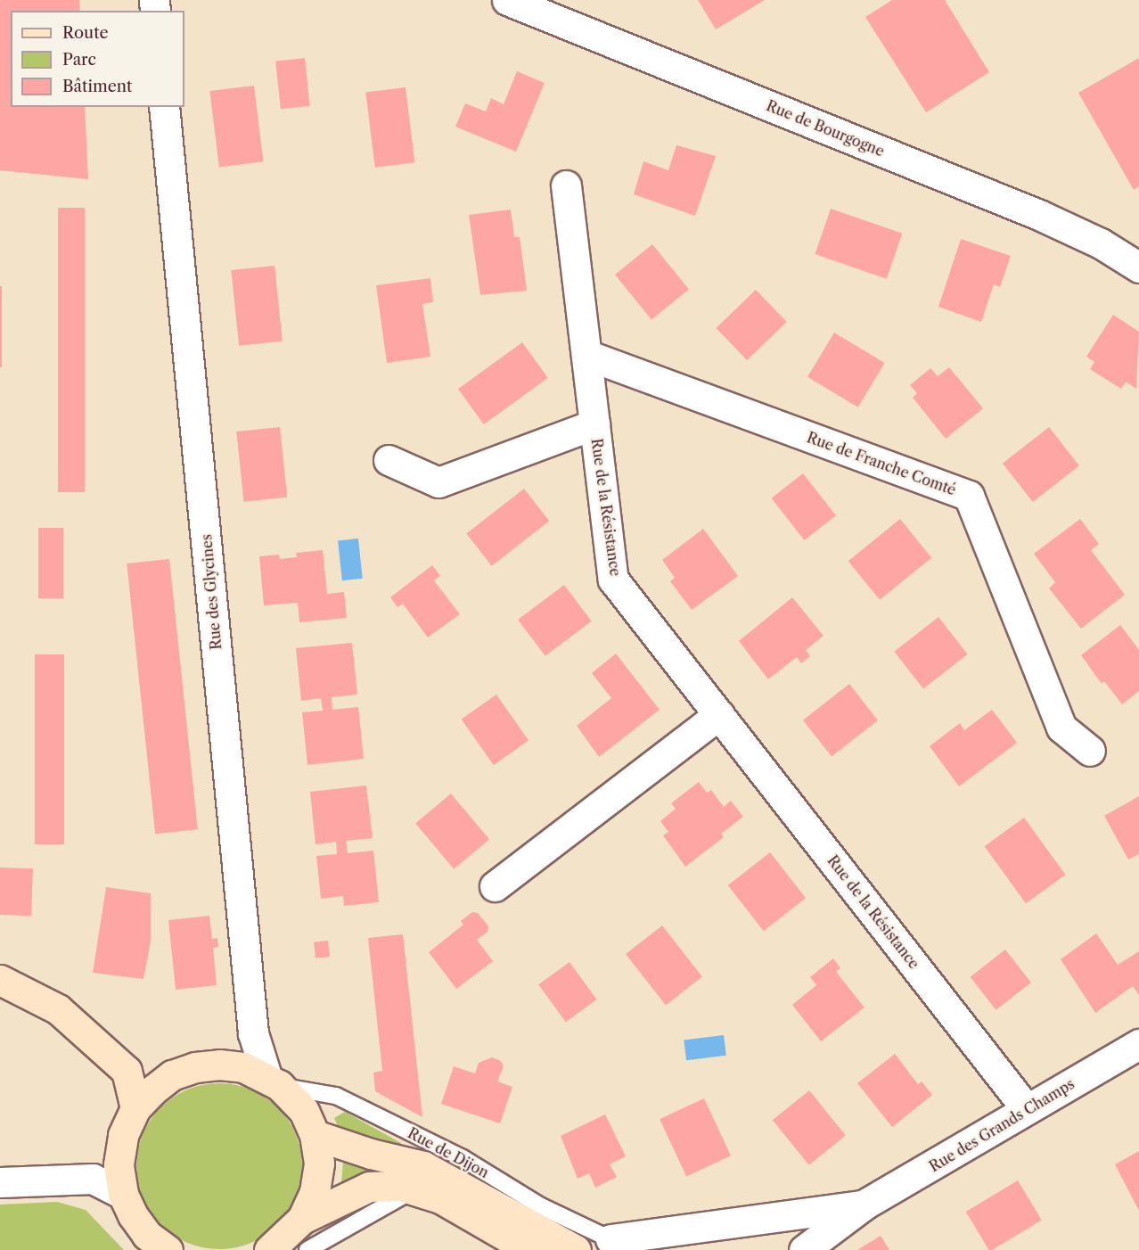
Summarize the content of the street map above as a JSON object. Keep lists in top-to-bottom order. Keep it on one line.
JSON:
{"streets":{"street":["Rue de Bourgogne","Rue de Franche Comté","Rue de la Résistance","Rue des Glycines","Rue des Grands Champs","Rue de Dijon"]},"crossings":[["Rue de Franche Comté","Rue de la Résistance"],["Rue de la Résistance","Rue des Grands Champs"],["Rue des Glycines","Rue de Dijon"],["Rue des Grands Champs","Rue de Dijon"]],"legend":["Route","Parc","Bâtiment"]}
